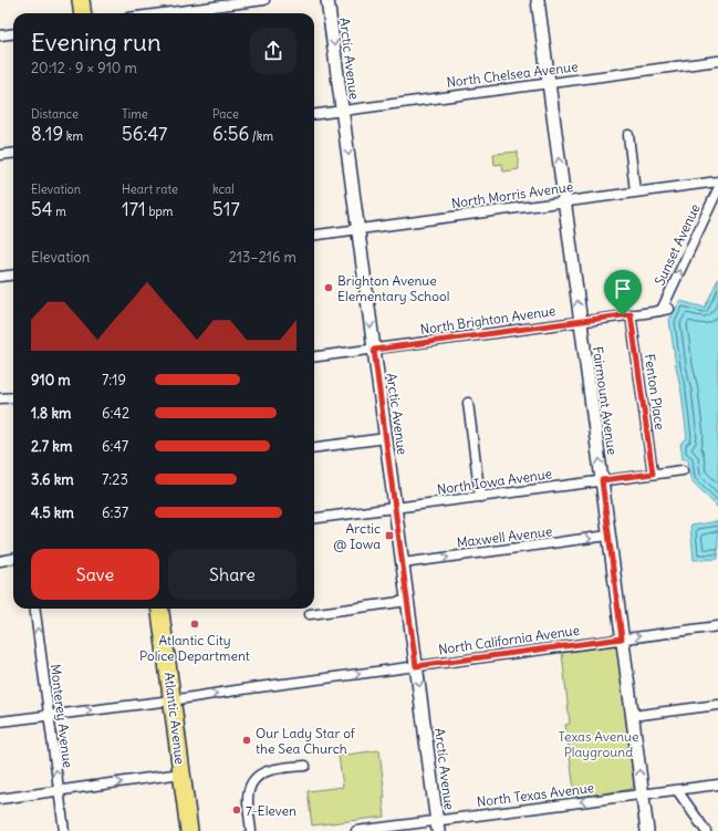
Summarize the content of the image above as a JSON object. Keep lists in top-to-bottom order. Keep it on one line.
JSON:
{"streets":{"highway":["Atlantic Avenue"],"street":["Arctic Avenue","North Chelsea Avenue","North Morris Avenue","Sunset Avenue","North Brighton Avenue","Fenton Place","Fairmount Avenue","North Iowa Avenue","Maxwell Avenue","North California Avenue","Monterey Avenue","North Texas Avenue"]},"crossings":[["Arctic Avenue","North Chelsea Avenue"],["Arctic Avenue","North Morris Avenue"],["Arctic Avenue","North Brighton Avenue"],["Arctic Avenue","North Iowa Avenue"],["Arctic Avenue","Maxwell Avenue"],["Arctic Avenue","North California Avenue"],["Arctic Avenue","North Texas Avenue"],["North Chelsea Avenue","Fairmount Avenue"],["North Morris Avenue","Fairmount Avenue"],["Sunset Avenue","North Brighton Avenue"],["North Brighton Avenue","Fenton Place"],["North Brighton Avenue","Fairmount Avenue"],["Fenton Place","North Iowa Avenue"],["Fairmount Avenue","North Iowa Avenue"],["Fairmount Avenue","Maxwell Avenue"],["Fairmount Avenue","North California Avenue"],["Fairmount Avenue","North Texas Avenue"],["North California Avenue","Monterey Avenue"],["North California Avenue","Atlantic Avenue"]],"one_way":["Arctic Avenue","Sunset Avenue","Fairmount Avenue","Maxwell Avenue","Monterey Avenue","North Texas Avenue"],"parks":["Texas Avenue Playground"],"places":{"other":["Brighton Avenue Elementary School","Atlantic City Police Department","Our Lady Star of the Sea Church","7-Eleven"],"transit":["Arctic @ Iowa"]},"page":{"heading":["Evening run","20:12 · 9 × 910 m"],"stats":[["Distance","8.19 km"],["Time","56:47"],["Pace","6:56 /km"],["Elevation","54 m"],["Heart rate","171 bpm"],["kcal","517"]],"chart":["Elevation","213–216 m"],"list":[{"name":"910 m","note":"7:19"},{"name":"1.8 km","note":"6:42"},{"name":"2.7 km","note":"6:47"},{"name":"3.6 km","note":"7:23"},{"name":"4.5 km","note":"6:37"}],"buttons":["Save","Share"]}}
